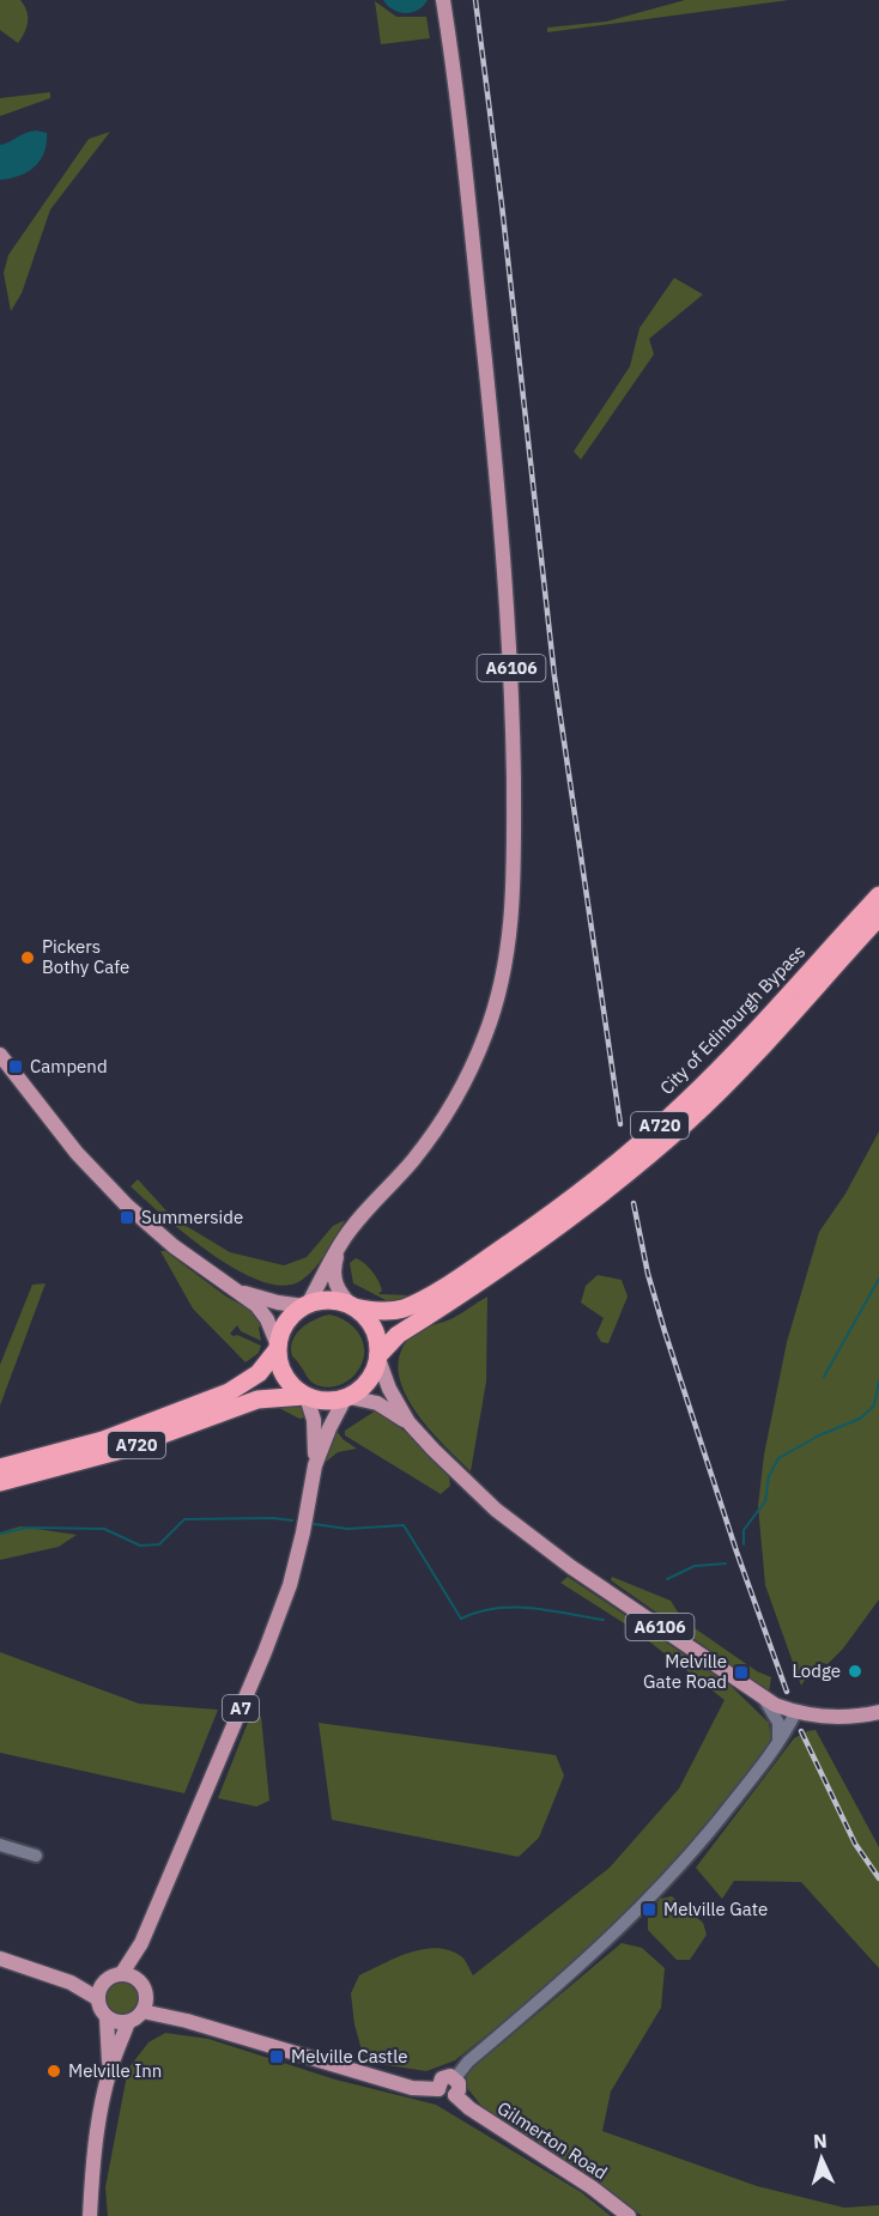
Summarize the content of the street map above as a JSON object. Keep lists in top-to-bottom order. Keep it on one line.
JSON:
{"streets":{"highway":["City of Edinburgh Bypass","A720"],"main road":["A6106","A7","Gilmerton Road"]},"crossings":[["A6106","City of Edinburgh Bypass"],["A6106","A720"],["A6106","A7"],["City of Edinburgh Bypass","A720"],["City of Edinburgh Bypass","A7"],["A720","A7"]],"places":{"other":["Pickers Bothy Cafe","Lodge","Melville Inn"],"transit":["Campend","Summerside","Melville Gate Road","Melville Gate","Melville Castle"]},"north":"top"}
